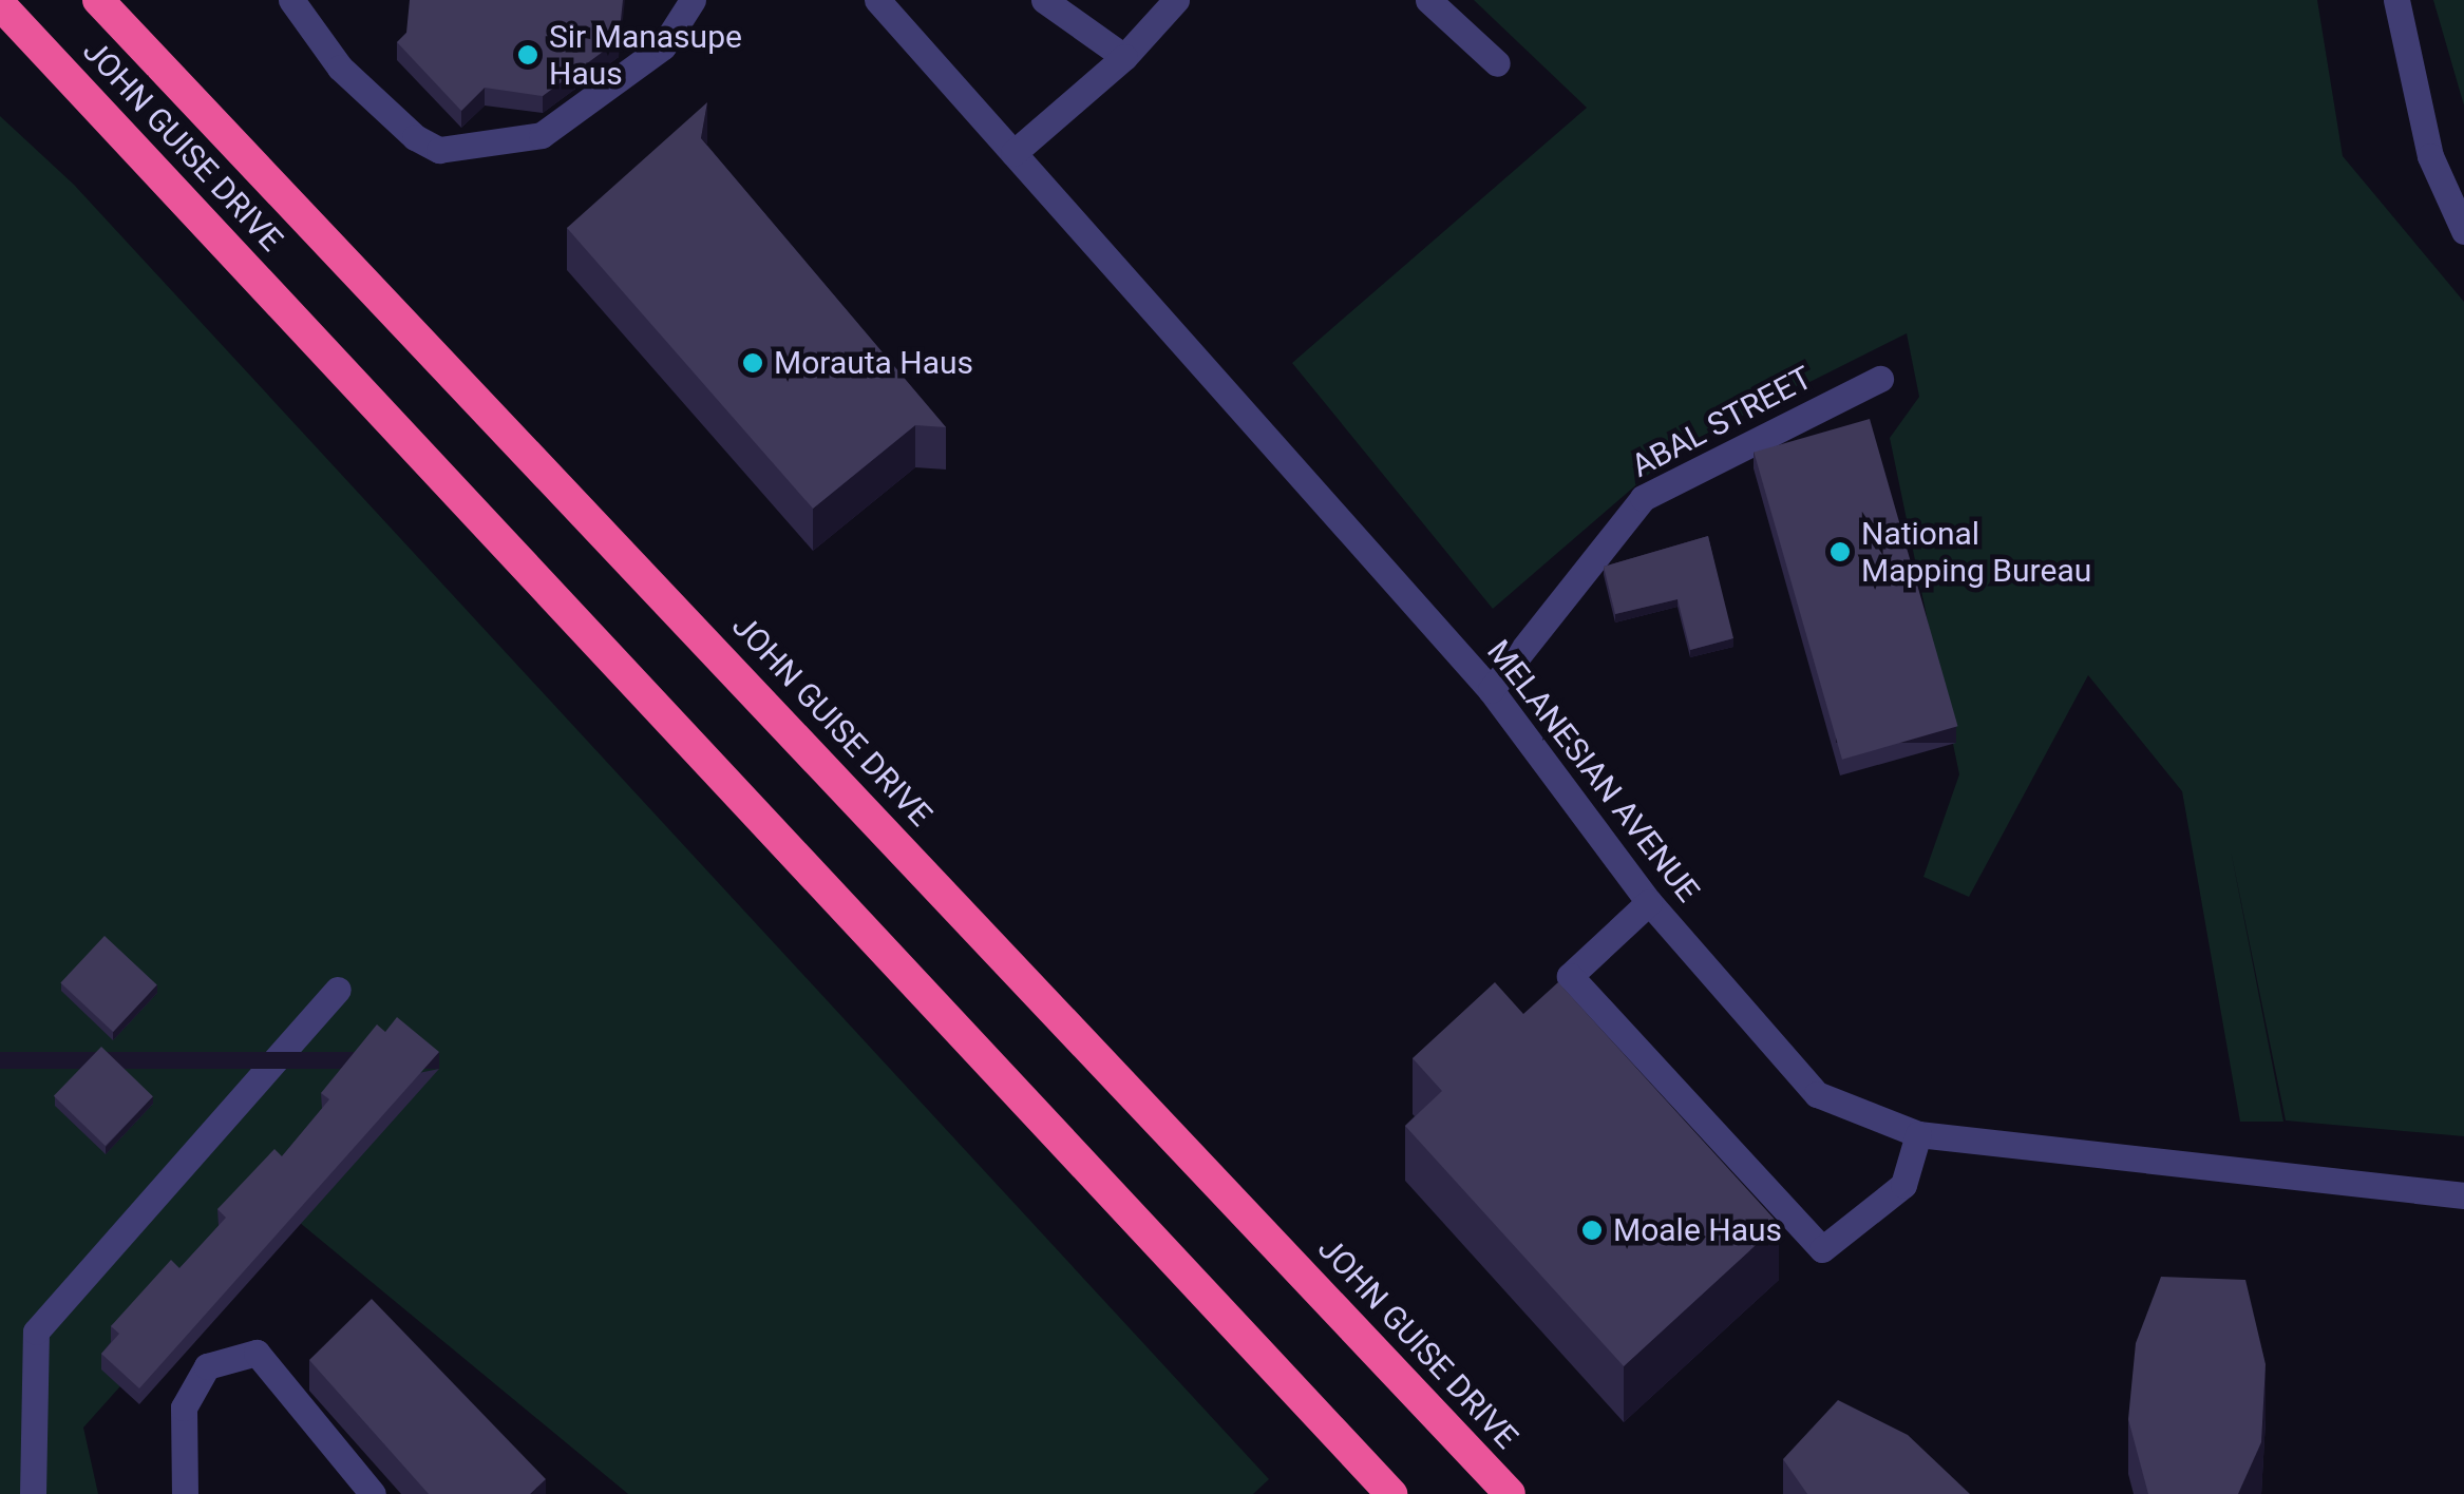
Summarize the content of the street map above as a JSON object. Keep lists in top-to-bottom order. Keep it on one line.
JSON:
{"streets":{"highway":["JOHN GUISE DRIVE"],"street":["ABAL STREET","MELANESIAN AVENUE"]},"crossings":[["ABAL STREET","MELANESIAN AVENUE"]],"places":["Sir Manasupe Haus","Morauta Haus","National Mapping Bureau","Moale Haus"]}
